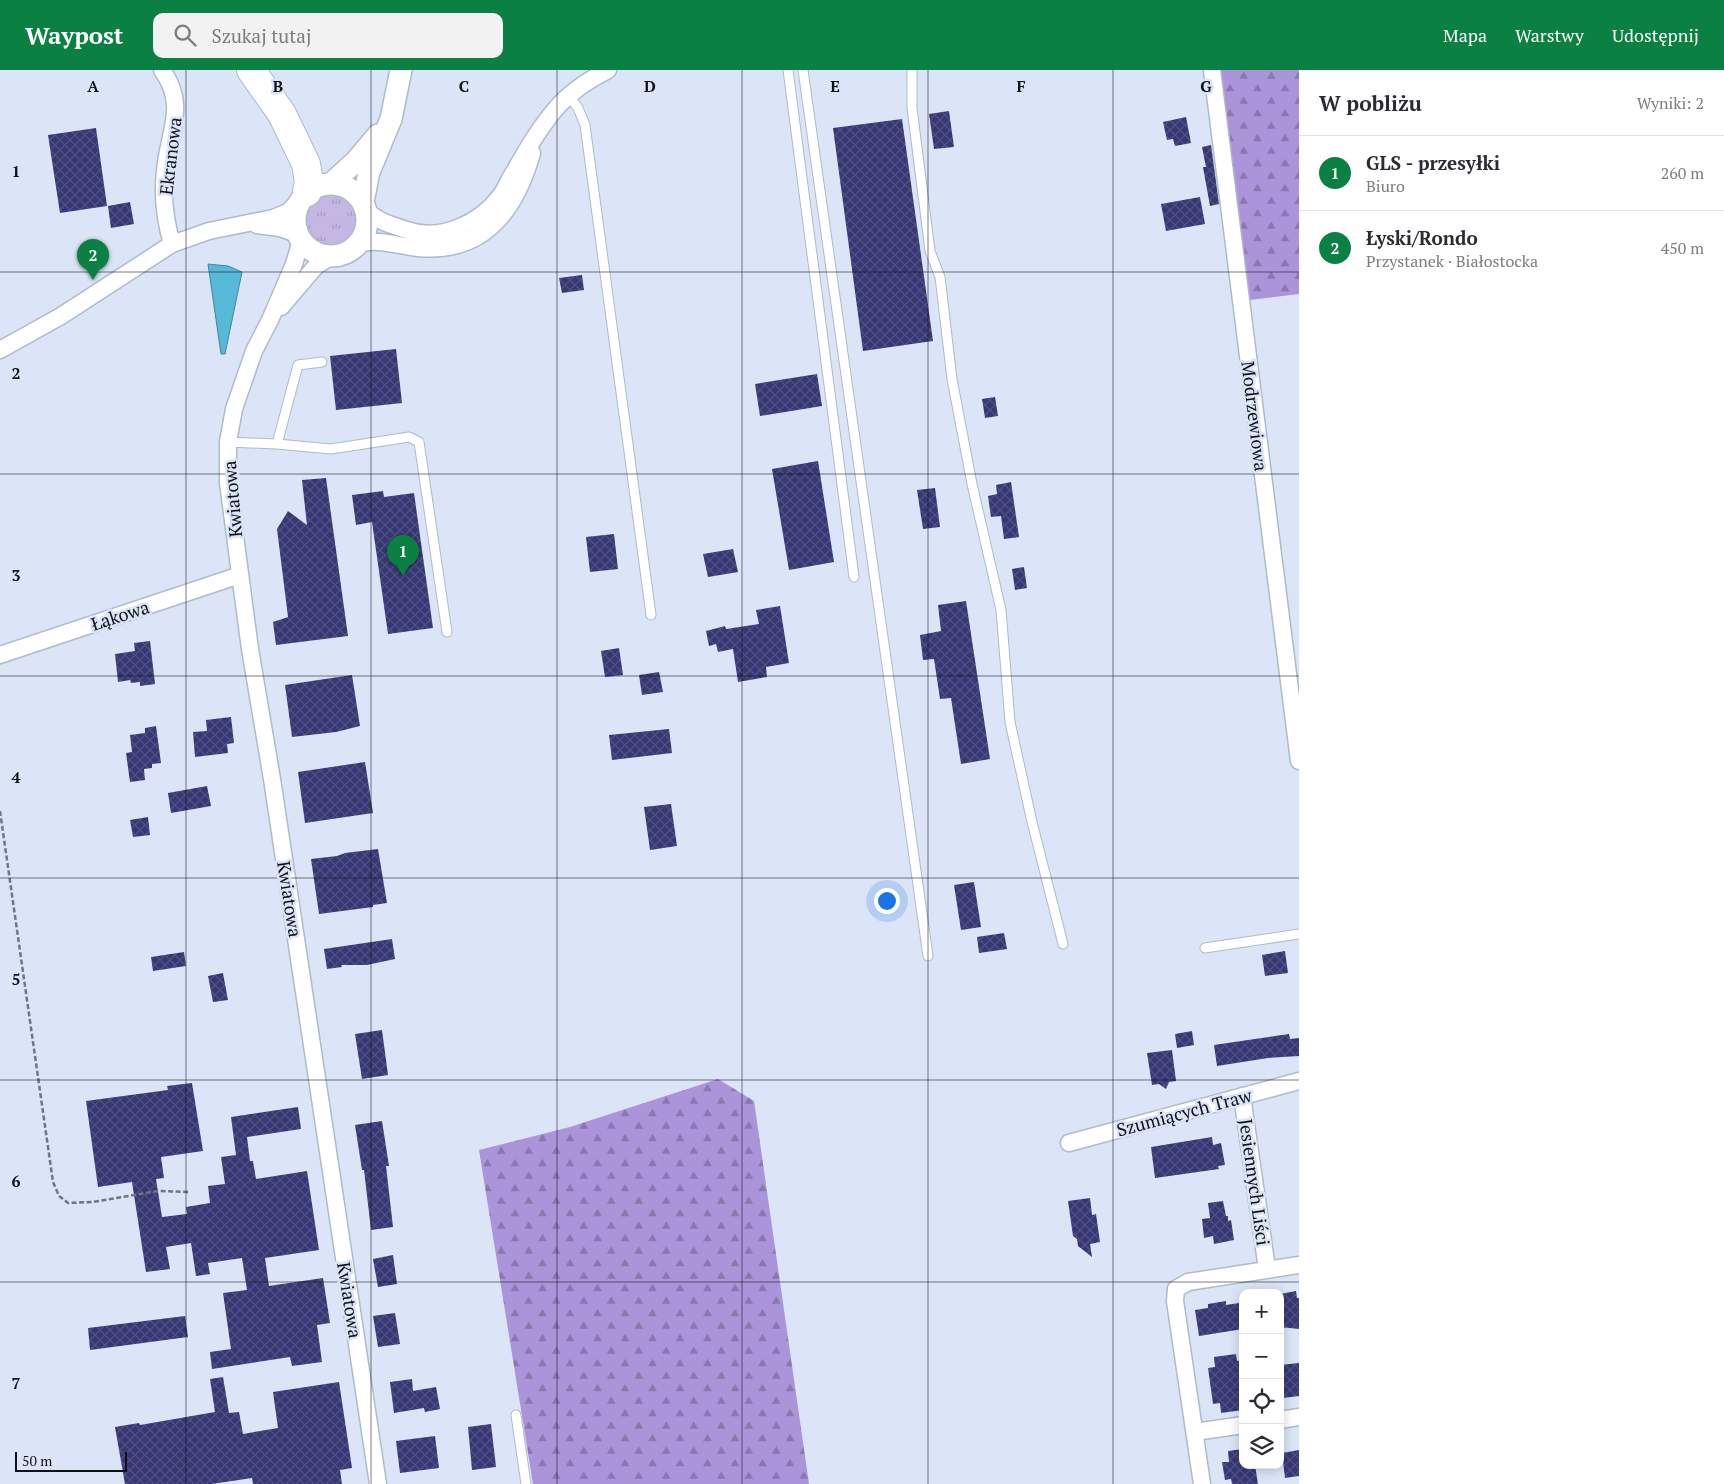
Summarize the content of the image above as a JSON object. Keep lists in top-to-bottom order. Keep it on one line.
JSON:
{"streets":{"street":["Ekranowa","Modrzewiowa","Kwiatowa","Łąkowa","Szumiących Traw","Jesiennych Liści"]},"crossings":[["Kwiatowa","Łąkowa"],["Szumiących Traw","Jesiennych Liści"]],"scale_bar":"50 m","page":{"header":"Waypost","search":"Szukaj tutaj","nav":["Mapa","Warstwy","Udostępnij"],"heading":["W pobliżu","Wyniki: 2"],"list":[{"mark":"1","name":"GLS - przesyłki","note":"Biuro","value":"260 m"},{"mark":"2","name":"Łyski/Rondo","note":"Przystanek · Białostocka","value":"450 m"}],"pins":["2","1"],"map_buttons":["+","−"],"scale":"50 m"},"grid":{"columns":["A","B","C","D","E","F","G"],"rows":["1","2","3","4","5","6","7"]}}
